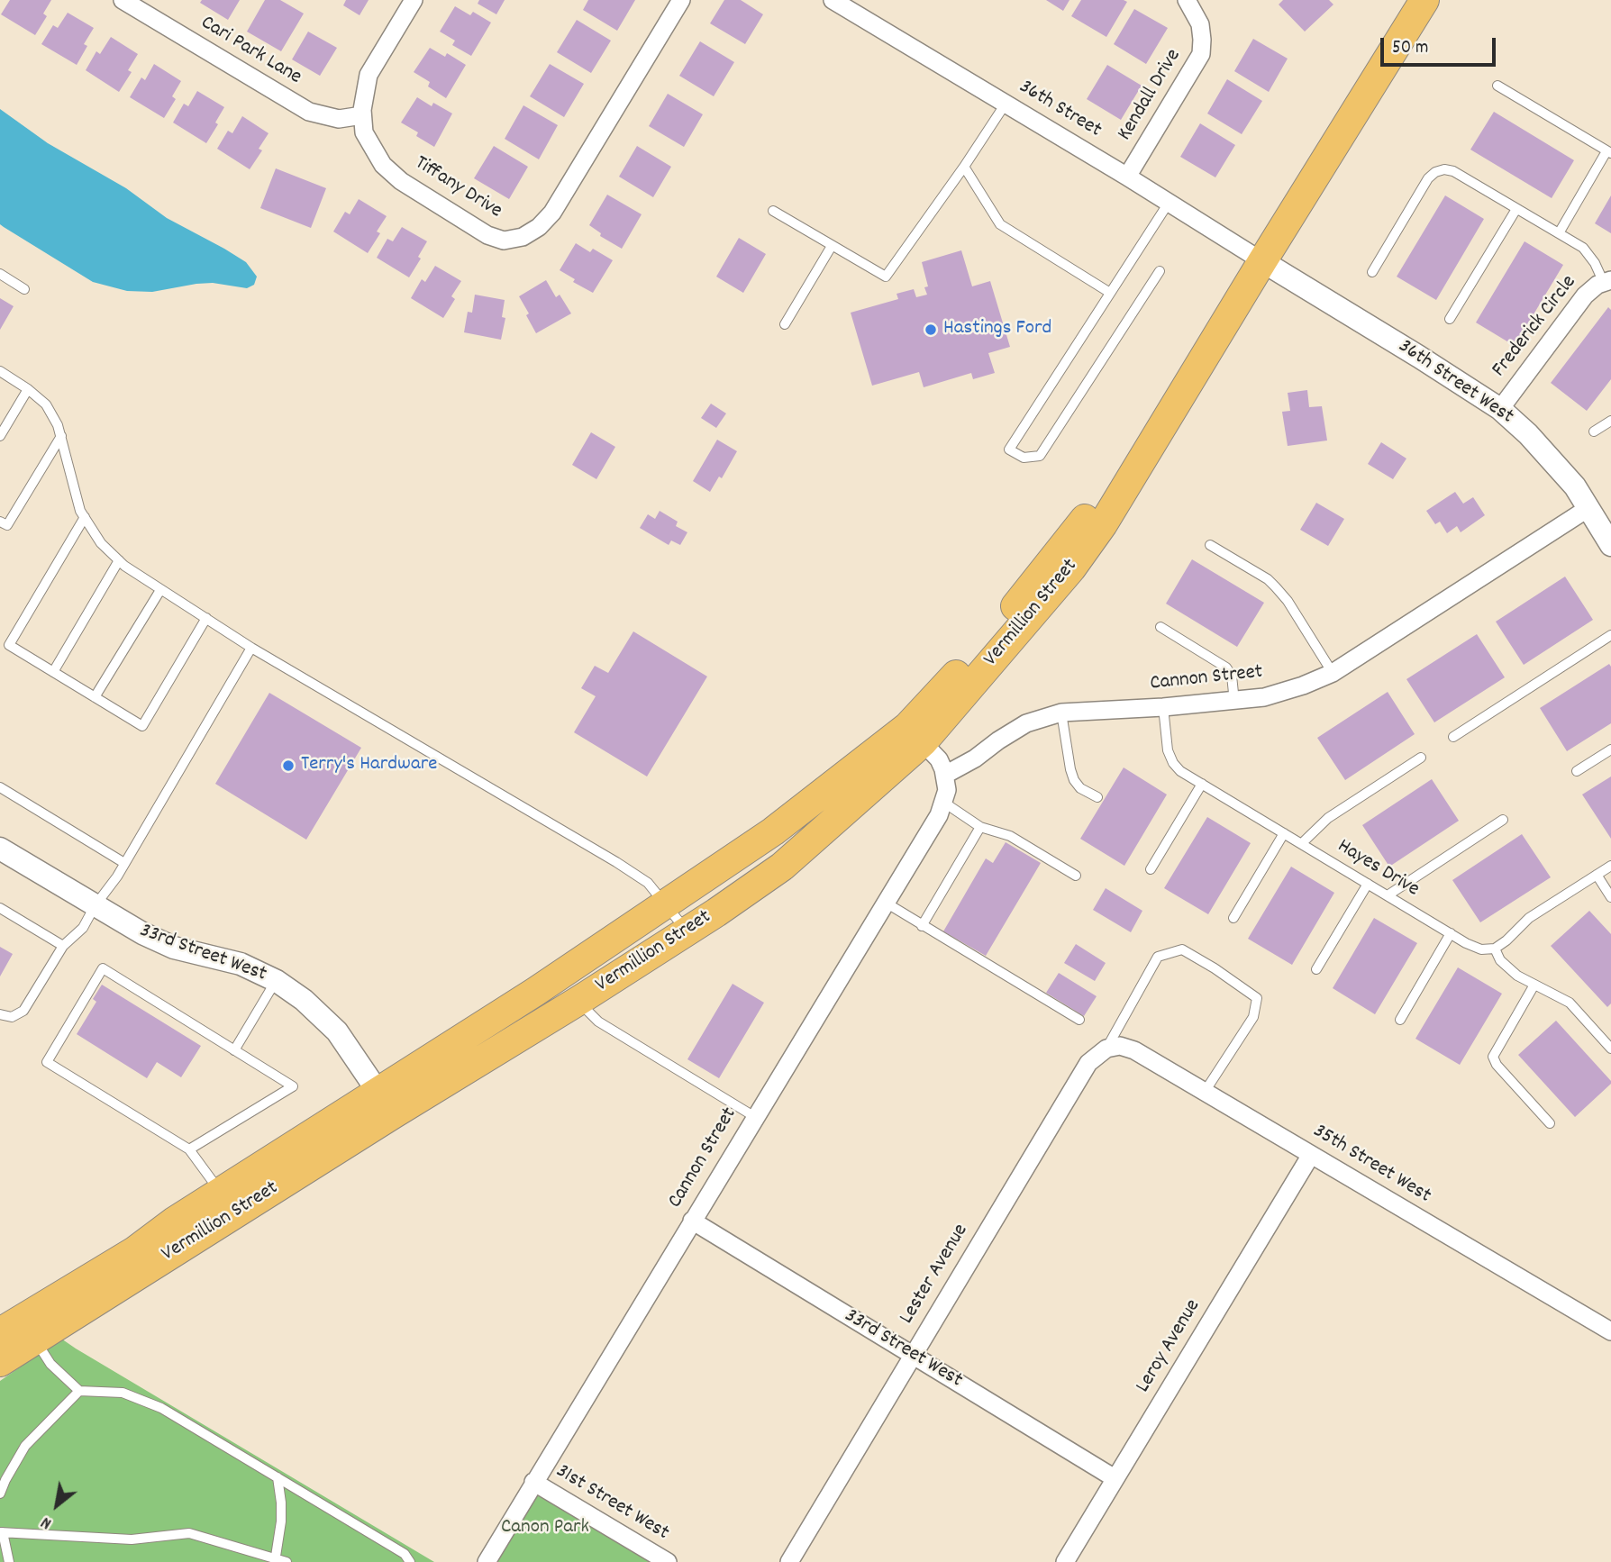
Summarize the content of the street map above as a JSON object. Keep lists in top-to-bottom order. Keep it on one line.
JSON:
{"streets":{"highway":["Vermillion Street"],"street":["Cari Park Lane","Kendall Drive","36th Street","Tiffany Drive","Frederick Circle","36th Street West","Cannon Street","33rd Street West","35th Street West","Lester Avenue","Leroy Avenue","31st Street West"],"lane":["Hayes Drive"]},"crossings":[["Cari Park Lane","Tiffany Drive"],["Kendall Drive","36th Street"],["36th Street","36th Street West"],["36th Street","Vermillion Street"],["Frederick Circle","36th Street West"],["36th Street West","Vermillion Street"],["36th Street West","Cannon Street"],["Vermillion Street","33rd Street West"],["Cannon Street","Hayes Drive"],["Cannon Street","33rd Street West"],["Cannon Street","31st Street West"],["33rd Street West","Lester Avenue"],["33rd Street West","Leroy Avenue"],["35th Street West","Lester Avenue"],["35th Street West","Leroy Avenue"]],"parks":["Canon Park"],"places":["Hastings Ford","Terry's Hardware"],"scale_bar":"50 m","north":"bottom left"}
